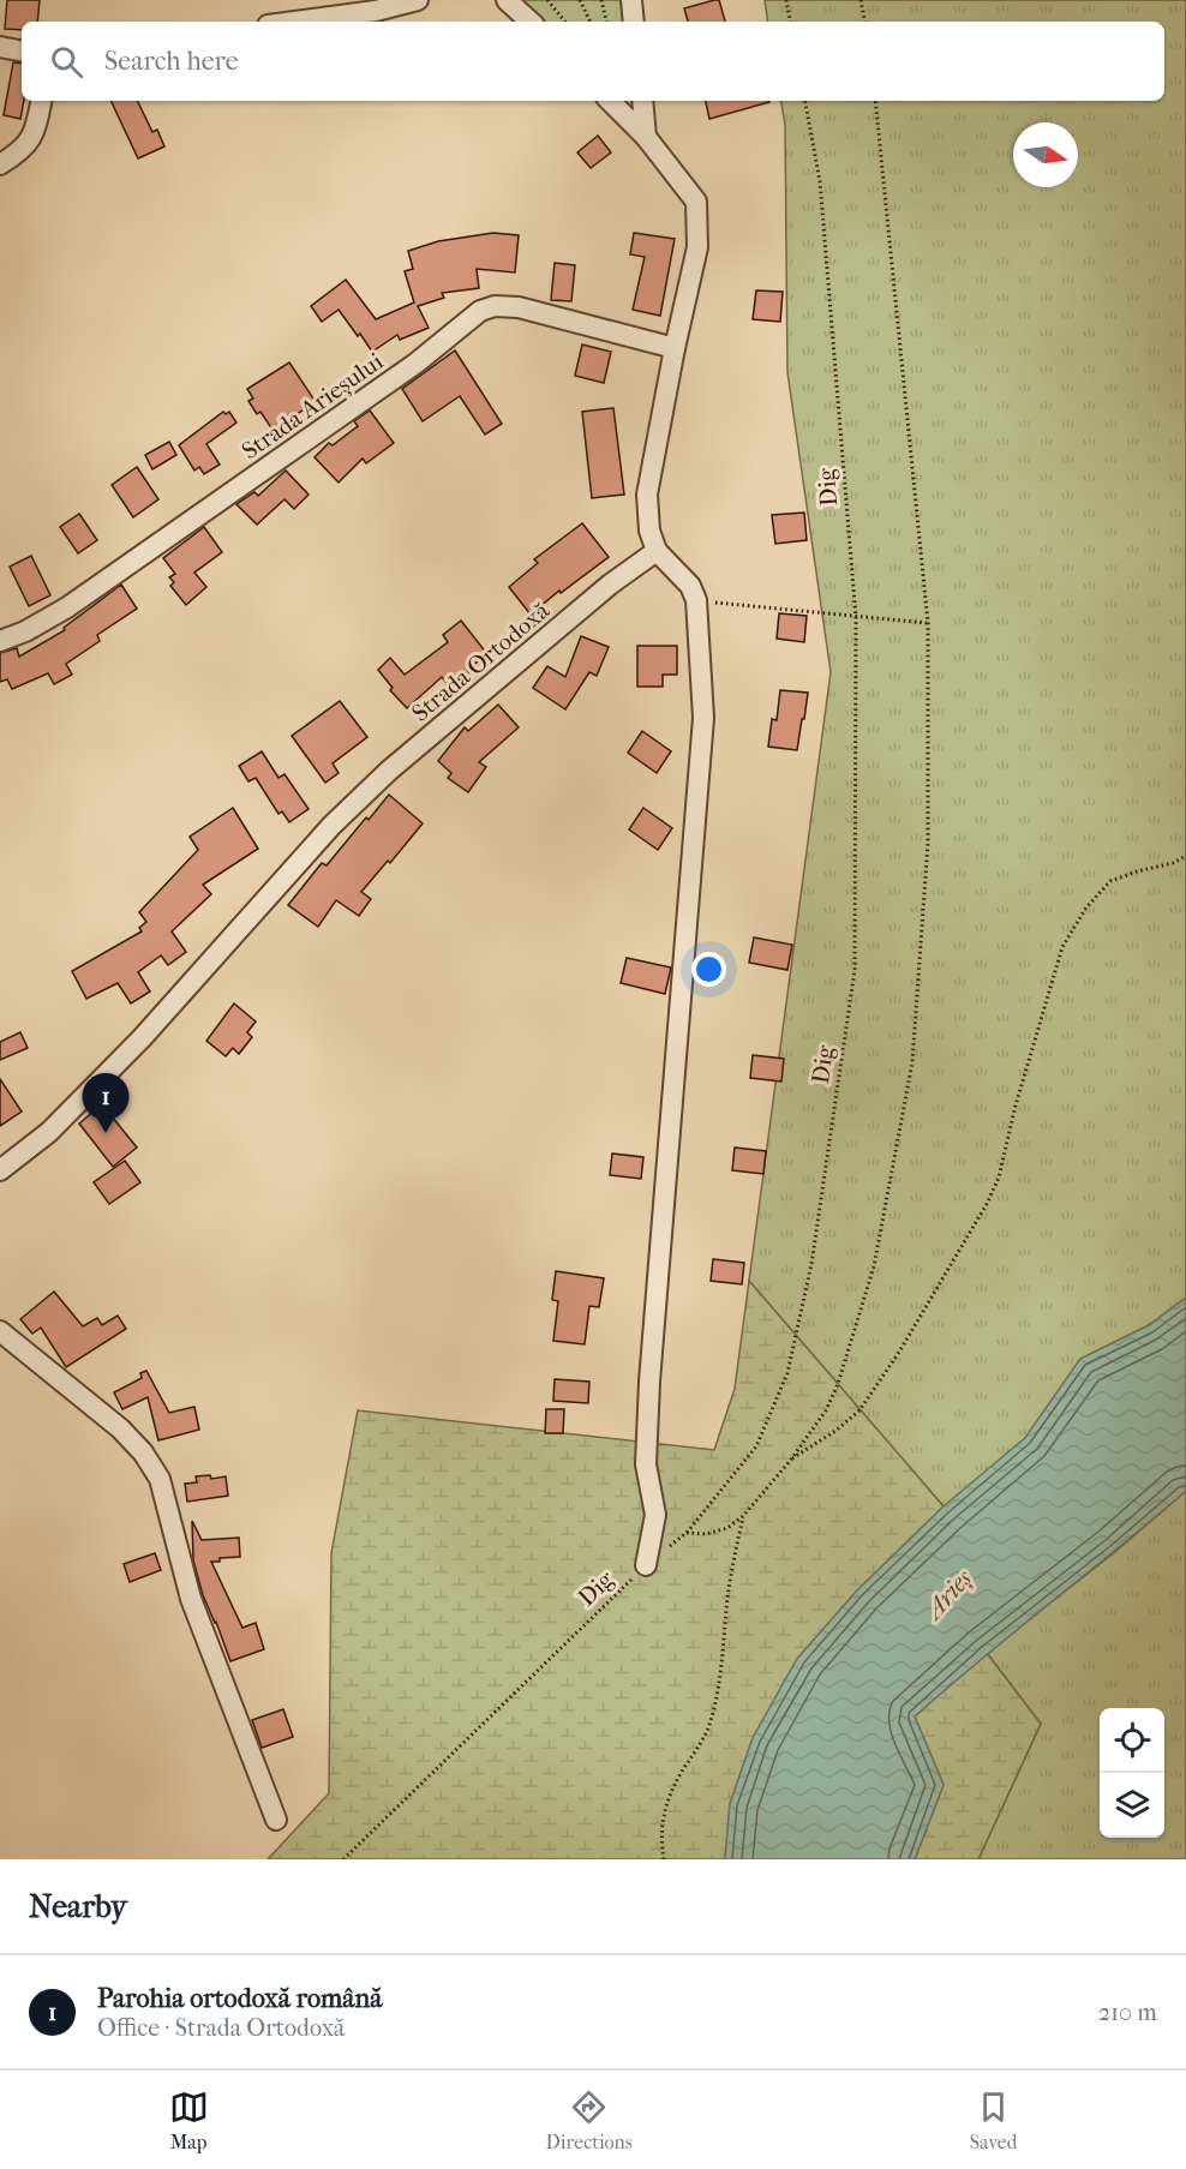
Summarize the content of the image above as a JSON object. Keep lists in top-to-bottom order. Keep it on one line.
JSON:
{"streets":{"street":["Strada Arieșului","Strada Ortodoxă"],"path":["Dig"]},"water":["Arieș"],"north":"right","page":{"search":"Search here","pins":"1","heading":"Nearby","list":[{"mark":"1","name":"Parohia ortodoxă română","note":"Office · Strada Ortodoxă","value":"210 m"}],"nav":["Map","Directions","Saved"]}}
